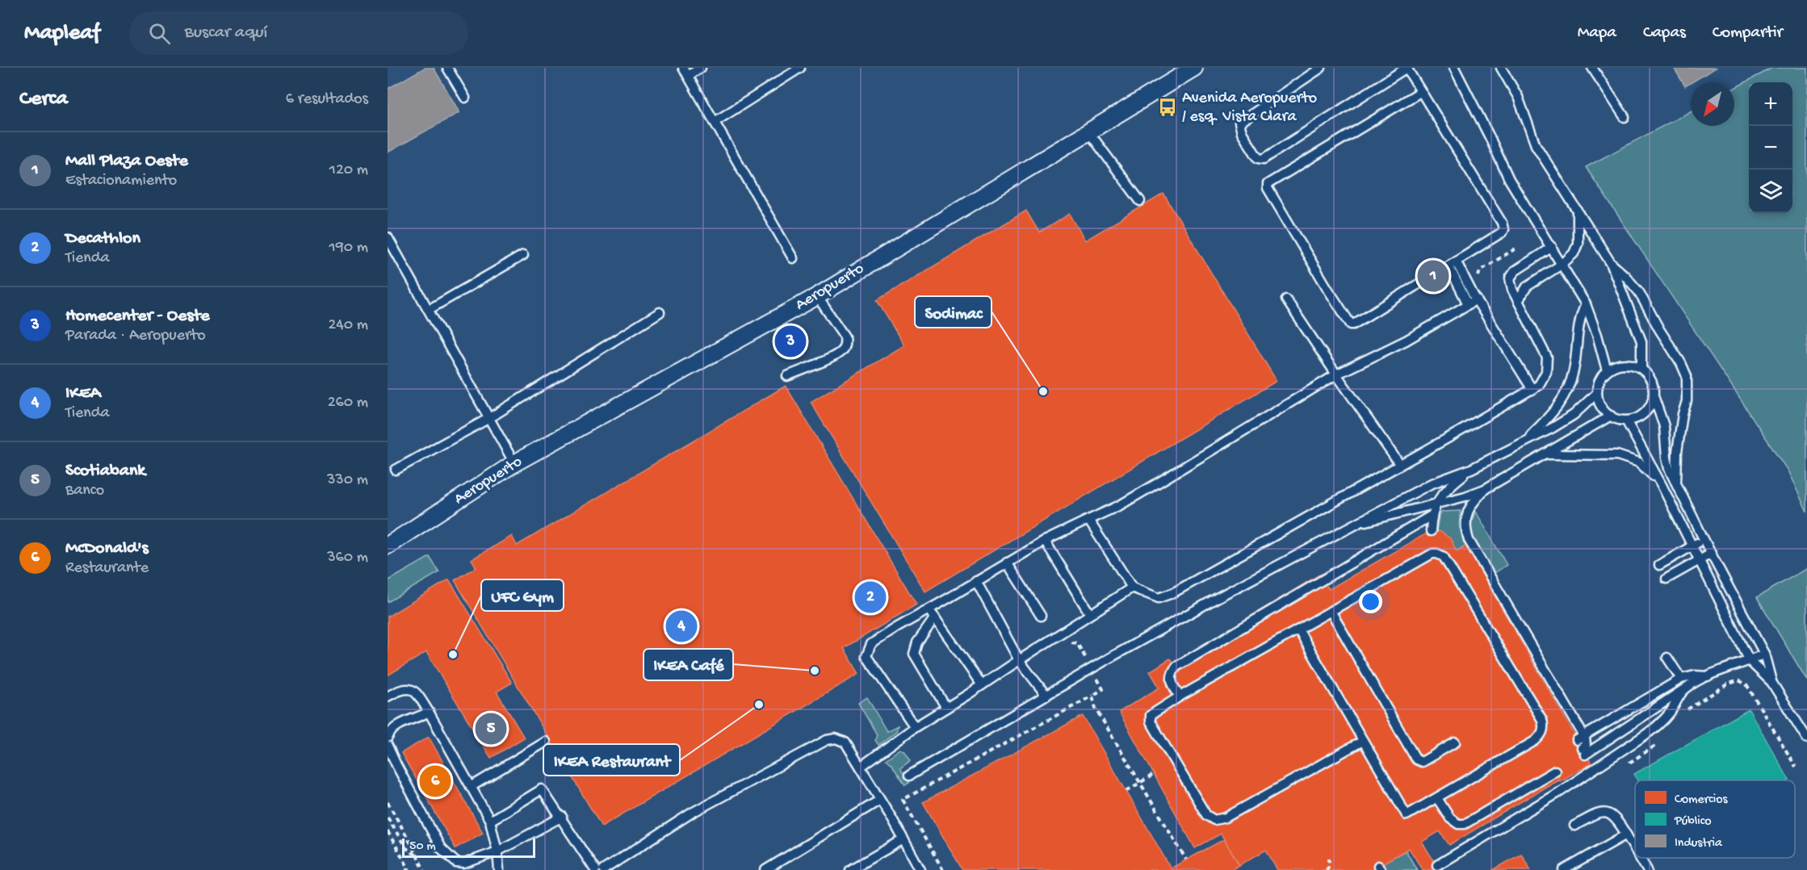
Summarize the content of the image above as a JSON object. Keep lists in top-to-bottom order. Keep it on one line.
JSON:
{"streets":{"street":["Aeropuerto"]},"places":{"bus stop":["Avenida Aeropuerto / esq. Vista Clara"],"other":["Sodimac","UFC Gym","IKEA Café","IKEA Restaurant"]},"legend":["Comercios","Público","Industria"],"scale_bar":"50 m","north":"bottom left","page":{"header":"Mapleaf","search":"Buscar aquí","nav":["Mapa","Capas","Compartir"],"heading":["Cerca","6 resultados"],"map_buttons":["+","−"],"list":[{"mark":"1","name":"Mall Plaza Oeste","note":"Estacionamiento","value":"120 m"},{"mark":"2","name":"Decathlon","note":"Tienda","value":"190 m"},{"mark":"3","name":"Homecenter - Oeste","note":"Parada · Aeropuerto","value":"240 m"},{"mark":"4","name":"IKEA","note":"Tienda","value":"260 m"},{"mark":"5","name":"Scotiabank","note":"Banco","value":"330 m"},{"mark":"6","name":"McDonald's","note":"Restaurante","value":"360 m"}],"pins":["1","3","2","4","5","6"],"scale":"50 m"}}
